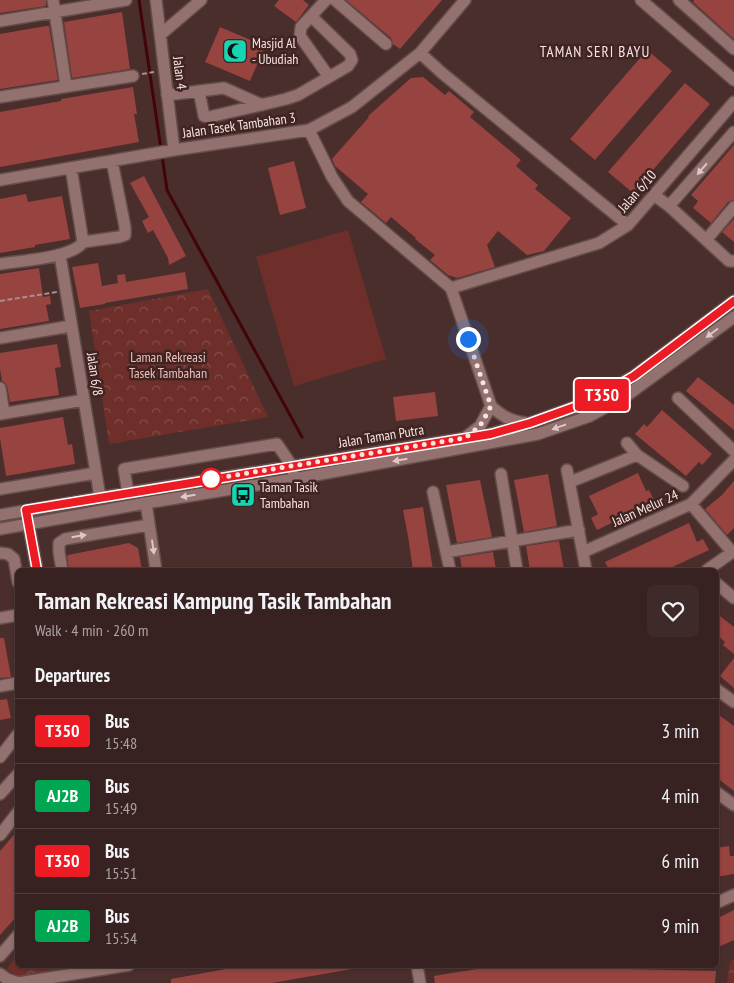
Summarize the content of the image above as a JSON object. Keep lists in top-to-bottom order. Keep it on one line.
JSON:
{"streets":{"street":["Jalan 4","Jalan Tasek Tambahan 3","Jalan 6/10","Jalan 6/8","Jalan Taman Putra","Jalan Melur 24"]},"crossings":[["Jalan 4","Jalan Tasek Tambahan 3"],["Jalan 6/8","Jalan Taman Putra"]],"districts":["TAMAN SERI BAYU"],"parks":["Laman Rekreasi Tasek Tambahan"],"places":{"mosque":["Masjid Al - Ubudiah"],"bus stop":["Taman Tasik Tambahan"]},"lines":["bus line T350"],"page":{"on_map":"T350","heading":[["Taman Rekreasi Kampung Tasik Tambahan","Walk · 4 min · 260 m"],"Departures"],"list":[{"mark":"T350","name":"Bus","note":"15:48","value":"3 min"},{"mark":"AJ2B","name":"Bus","note":"15:49","value":"4 min"},{"mark":"T350","name":"Bus","note":"15:51","value":"6 min"},{"mark":"AJ2B","name":"Bus","note":"15:54","value":"9 min"}]}}
